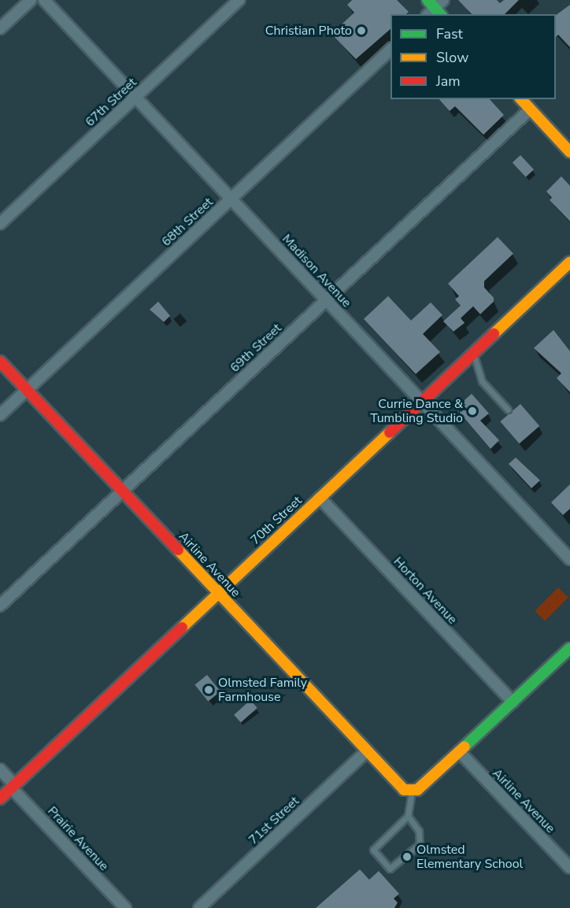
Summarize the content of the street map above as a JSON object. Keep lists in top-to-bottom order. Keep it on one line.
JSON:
{"streets":{"main road":["70th Street","Airline Avenue"],"street":["67th Street","68th Street","Madison Avenue","69th Street","Horton Avenue","71st Street","Prairie Avenue"]},"crossings":[["67th Street","Madison Avenue"],["68th Street","Madison Avenue"],["68th Street","Airline Avenue"],["Madison Avenue","69th Street"],["Madison Avenue","70th Street"],["69th Street","Airline Avenue"],["70th Street","Airline Avenue"],["70th Street","Horton Avenue"],["70th Street","Prairie Avenue"],["Airline Avenue","71st Street"]],"places":["Christian Photo","Currie Dance & Tumbling Studio","Olmsted Family Farmhouse","Olmsted Elementary School"],"legend":["Fast","Slow","Jam"]}
